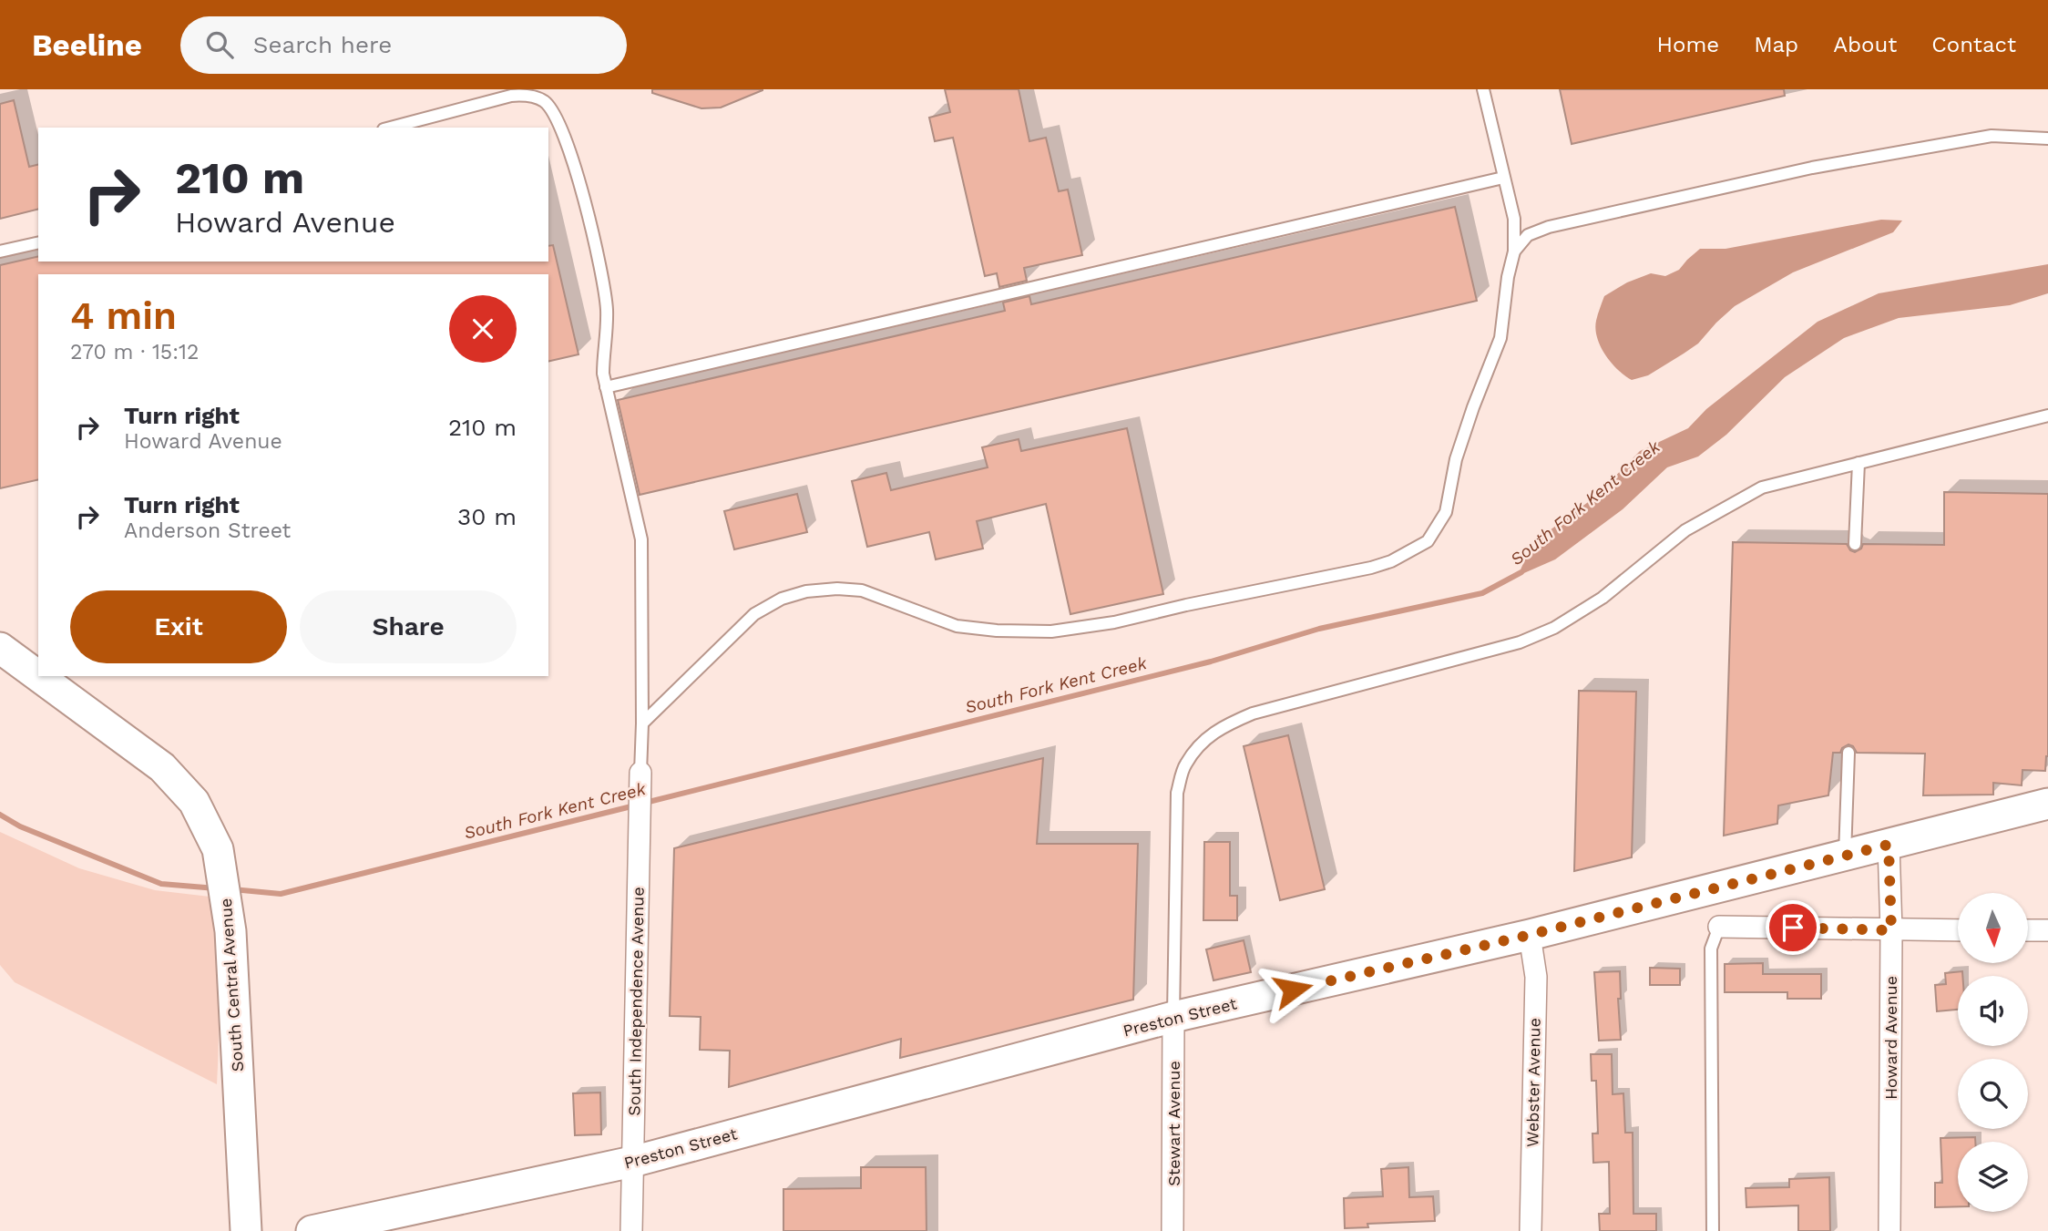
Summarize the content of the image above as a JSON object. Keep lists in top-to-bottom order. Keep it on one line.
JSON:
{"streets":{"street":["South Central Avenue","South Independence Avenue","Preston Street","Howard Avenue","Webster Avenue","Stewart Avenue"]},"crossings":[["South Independence Avenue","Preston Street"],["Preston Street","Howard Avenue"],["Preston Street","Webster Avenue"],["Preston Street","Stewart Avenue"]],"water":["South Fork Kent Creek"],"north":"bottom","page":{"header":"Beeline","search":"Search here","nav":["Home","Map","About","Contact"],"turn":["210 m","Howard Avenue"],"heading":["4 min","270 m · 15:12"],"list":[{"name":"Turn right","note":"Howard Avenue","value":"210 m"},{"name":"Turn right","note":"Anderson Street","value":"30 m"}],"buttons":["Exit","Share"]}}
